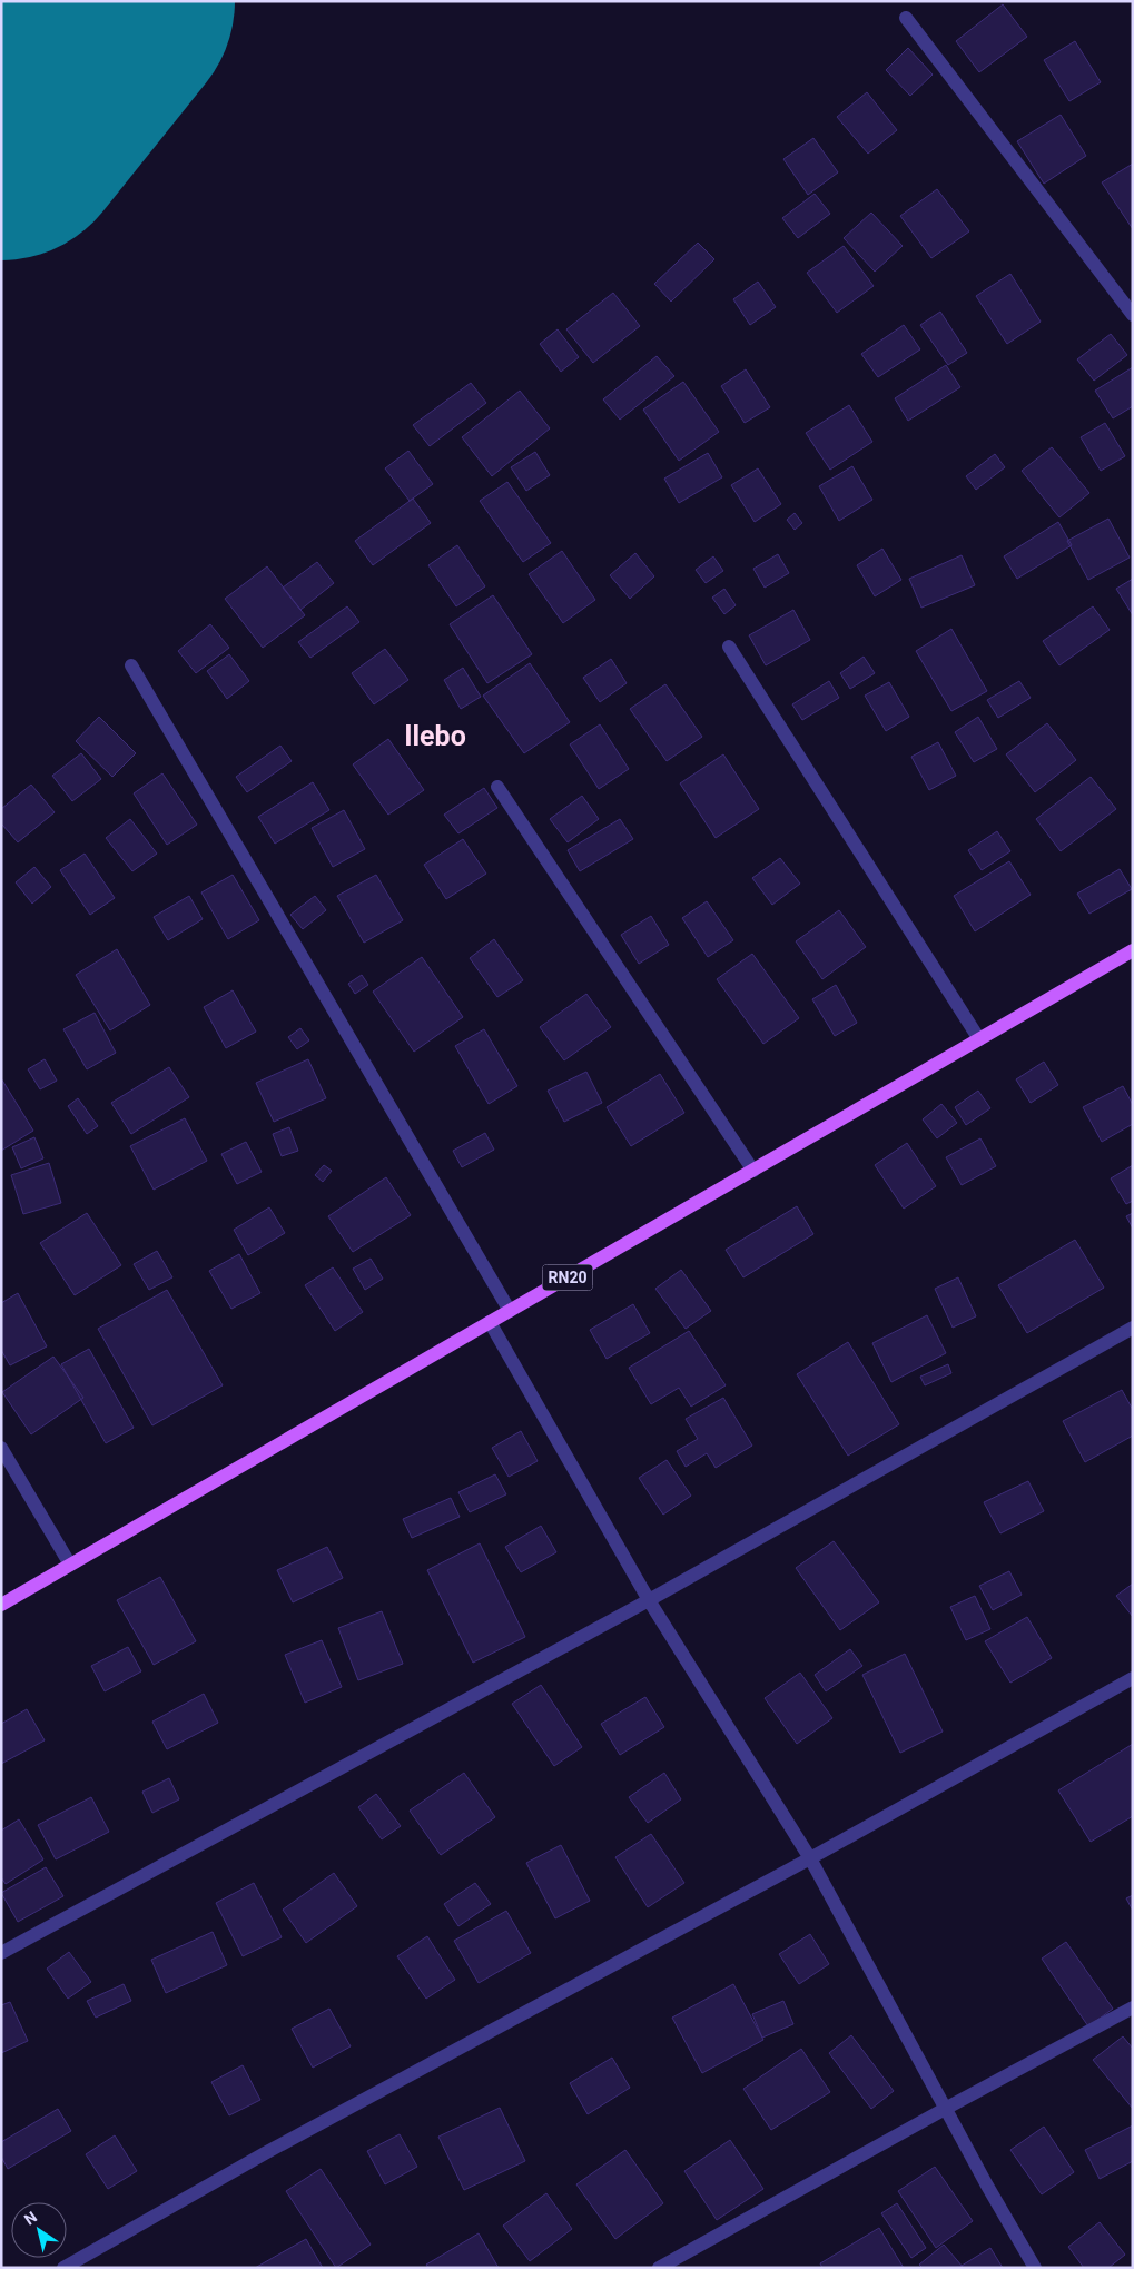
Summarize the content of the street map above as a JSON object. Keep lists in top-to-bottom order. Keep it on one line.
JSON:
{"streets":{"main road":["RN20"]},"districts":["Ilebo"],"north":"top left"}
